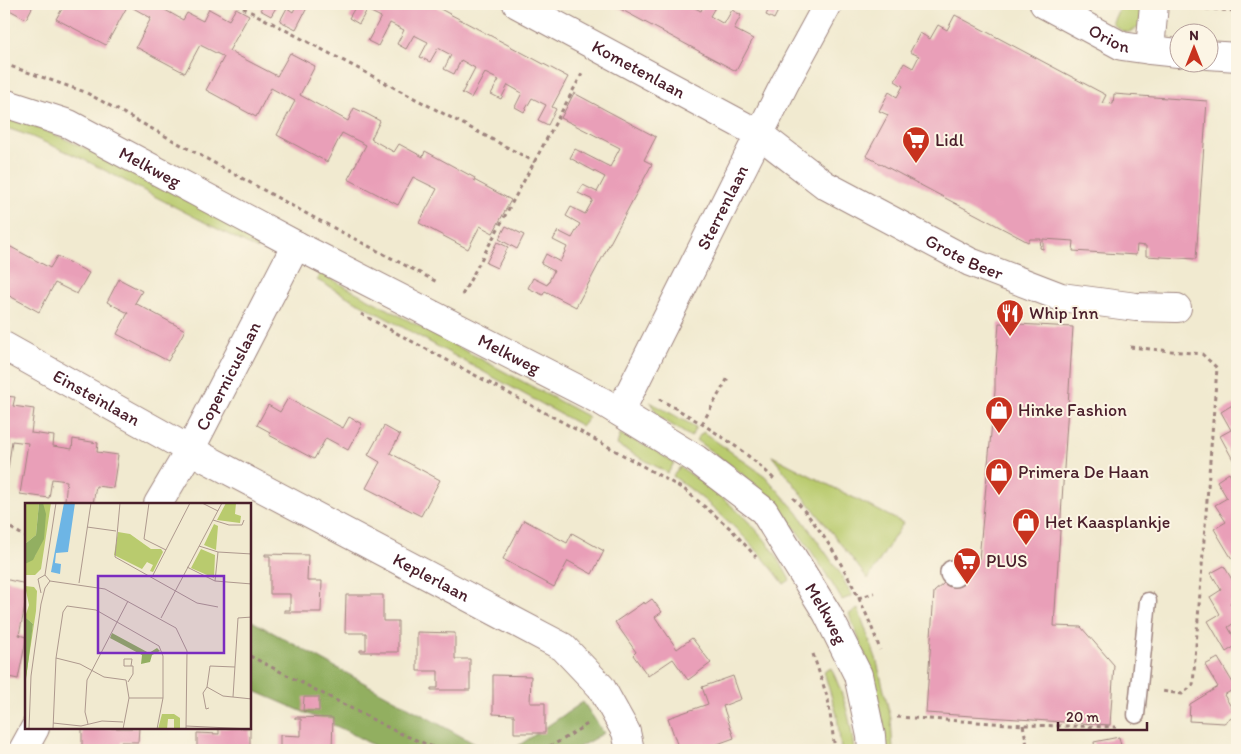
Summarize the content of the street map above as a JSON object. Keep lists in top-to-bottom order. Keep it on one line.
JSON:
{"streets":{"street":["Orion","Kometenlaan","Melkweg","Sterrenlaan","Grote Beer","Copernicuslaan","Einsteinlaan","Keplerlaan"]},"crossings":[["Kometenlaan","Sterrenlaan"],["Kometenlaan","Grote Beer"],["Melkweg","Sterrenlaan"],["Melkweg","Copernicuslaan"],["Sterrenlaan","Grote Beer"],["Copernicuslaan","Einsteinlaan"],["Copernicuslaan","Keplerlaan"],["Einsteinlaan","Keplerlaan"]],"places":{"supermarket":["Lidl","PLUS"],"restaurant":["Whip Inn"],"shop":["Hinke Fashion","Primera De Haan","Het Kaasplankje"]},"scale_bar":"20 m","north":"top"}
